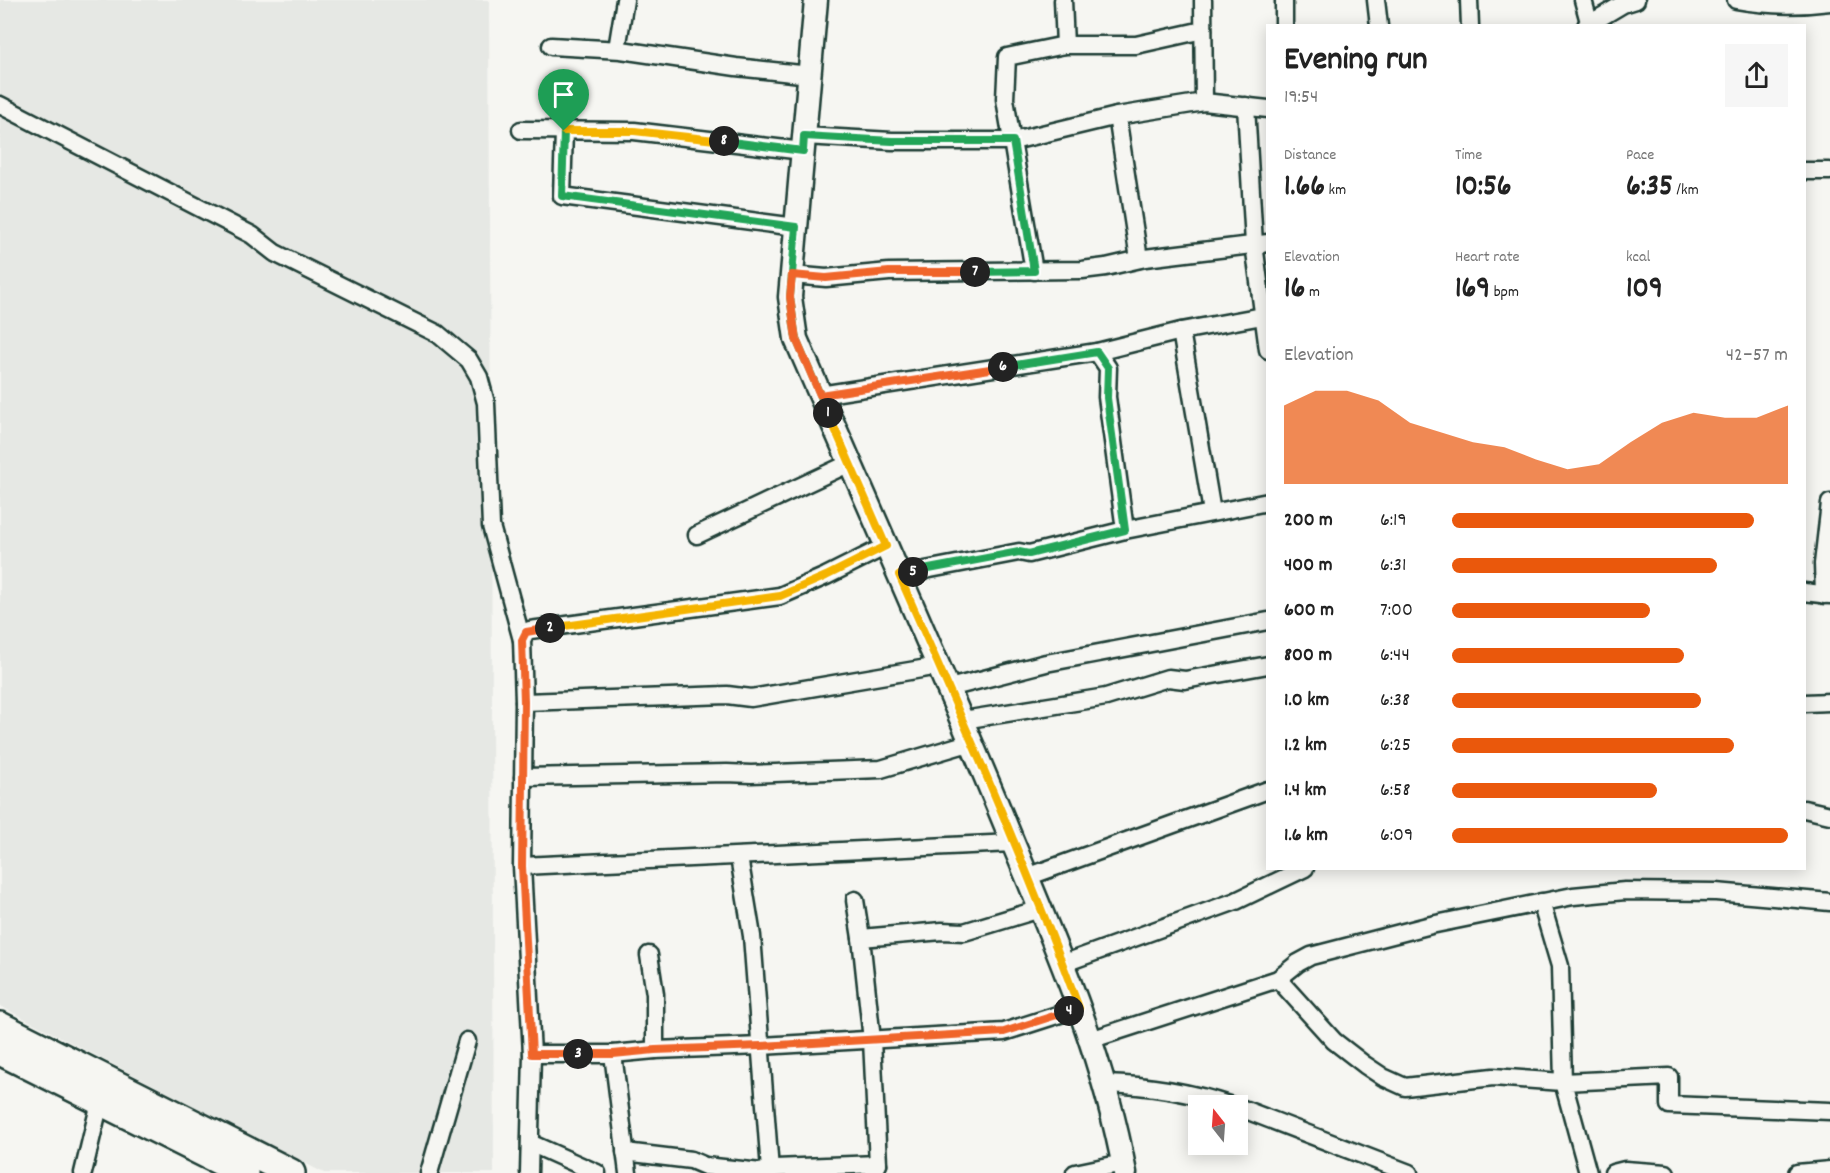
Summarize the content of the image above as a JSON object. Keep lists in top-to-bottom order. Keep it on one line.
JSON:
{"north":"top","page":{"heading":["Evening run","19:54"],"pins":["8","7","6","1","5","2","4","3"],"stats":[["Distance","1.66 km"],["Time","10:56"],["Pace","6:35 /km"],["Elevation","16 m"],["Heart rate","169 bpm"],["kcal","109"]],"chart":["Elevation","42–57 m"],"list":[{"name":"200 m","note":"6:19"},{"name":"400 m","note":"6:31"},{"name":"600 m","note":"7:00"},{"name":"800 m","note":"6:44"},{"name":"1.0 km","note":"6:38"},{"name":"1.2 km","note":"6:25"},{"name":"1.4 km","note":"6:58"},{"name":"1.6 km","note":"6:09"}]}}
